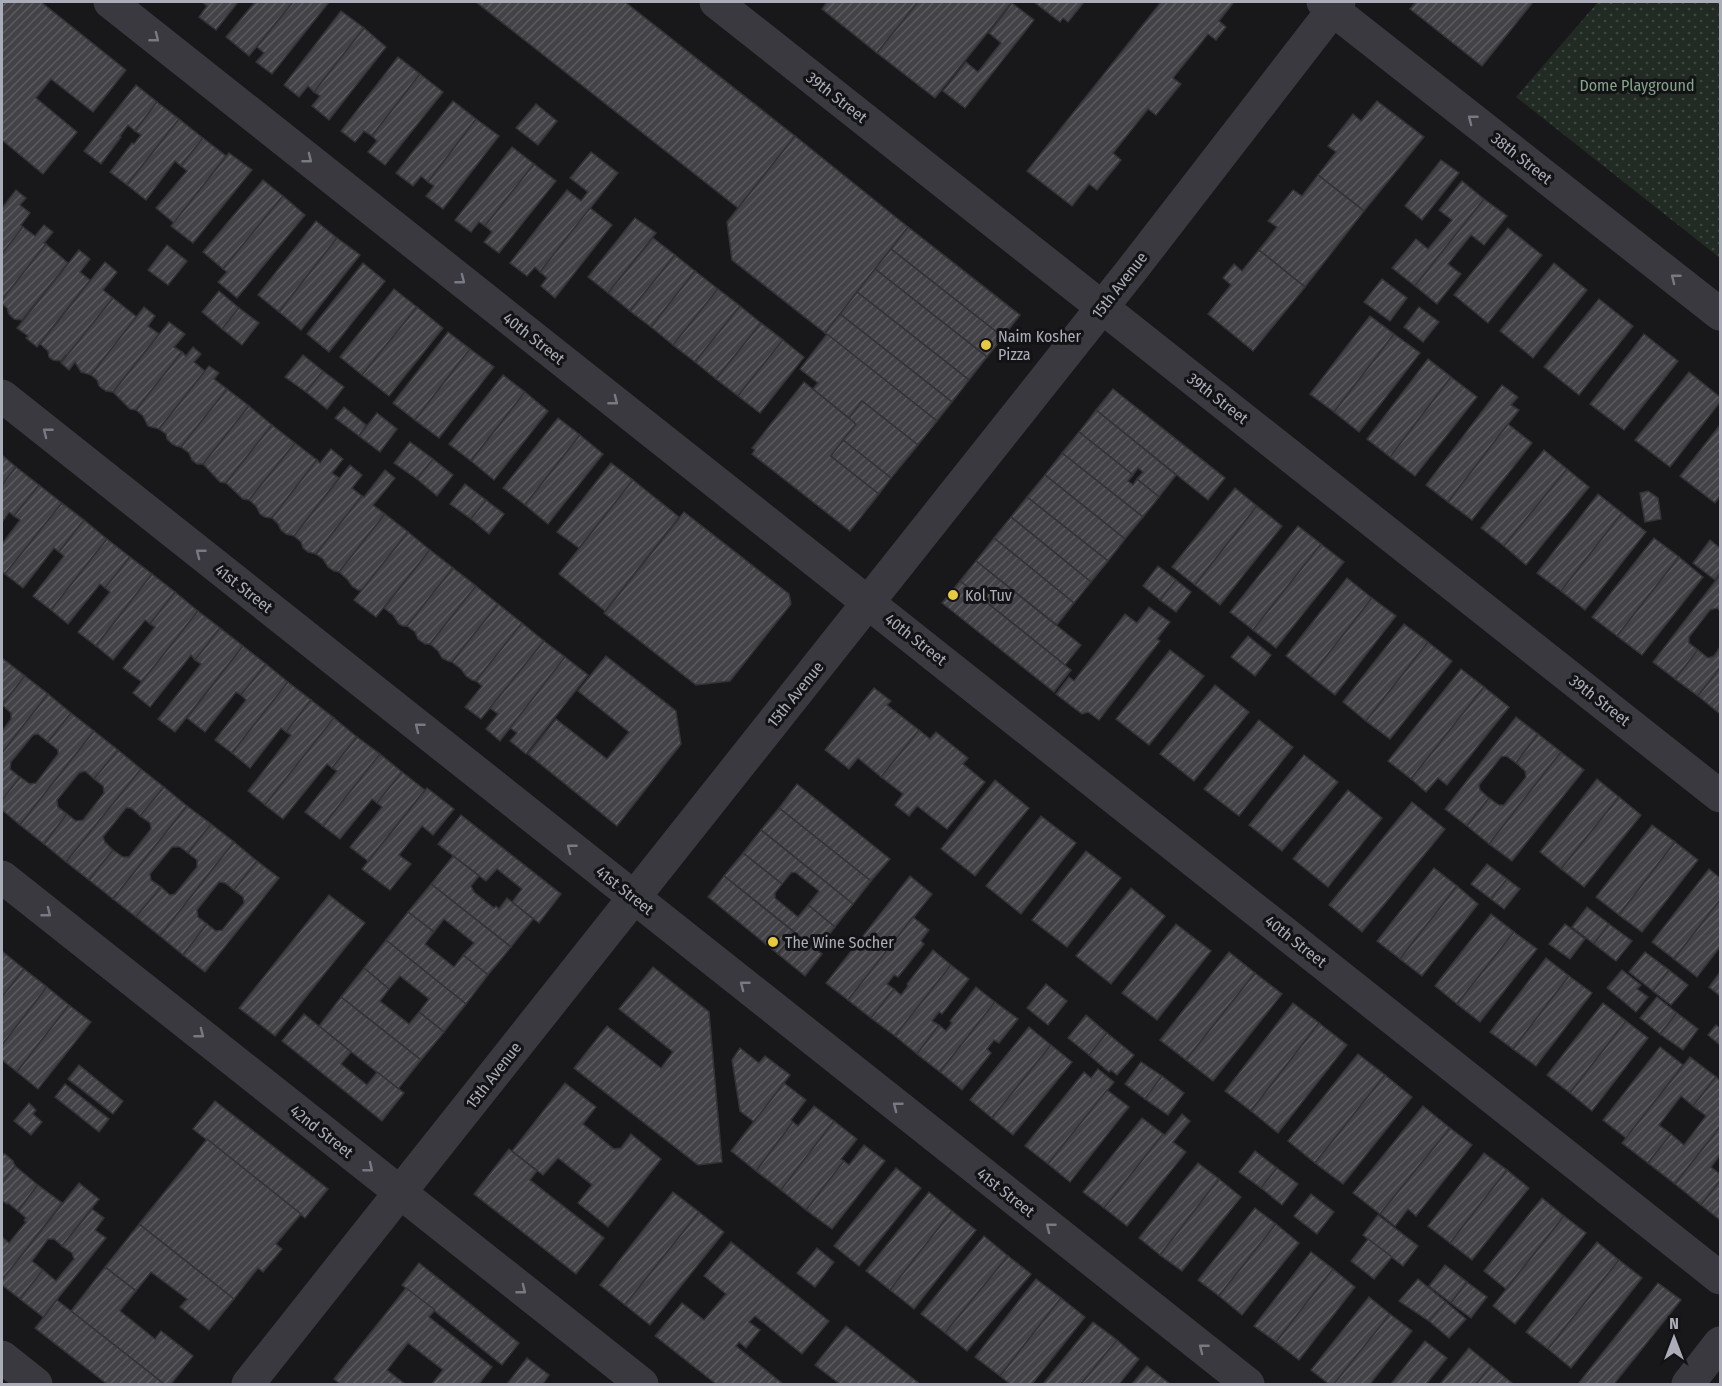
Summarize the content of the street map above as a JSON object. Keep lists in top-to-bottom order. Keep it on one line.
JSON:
{"streets":{"street":["39th Street","38th Street","15th Avenue","40th Street","41st Street","42nd Street"]},"crossings":[["39th Street","15th Avenue"],["38th Street","15th Avenue"],["15th Avenue","40th Street"],["15th Avenue","41st Street"],["15th Avenue","42nd Street"]],"one_way":["38th Street","40th Street","41st Street","42nd Street"],"parks":["Dome Playground"],"places":["Naim Kosher Pizza","Kol Tuv","The Wine Socher"],"north":"top"}
